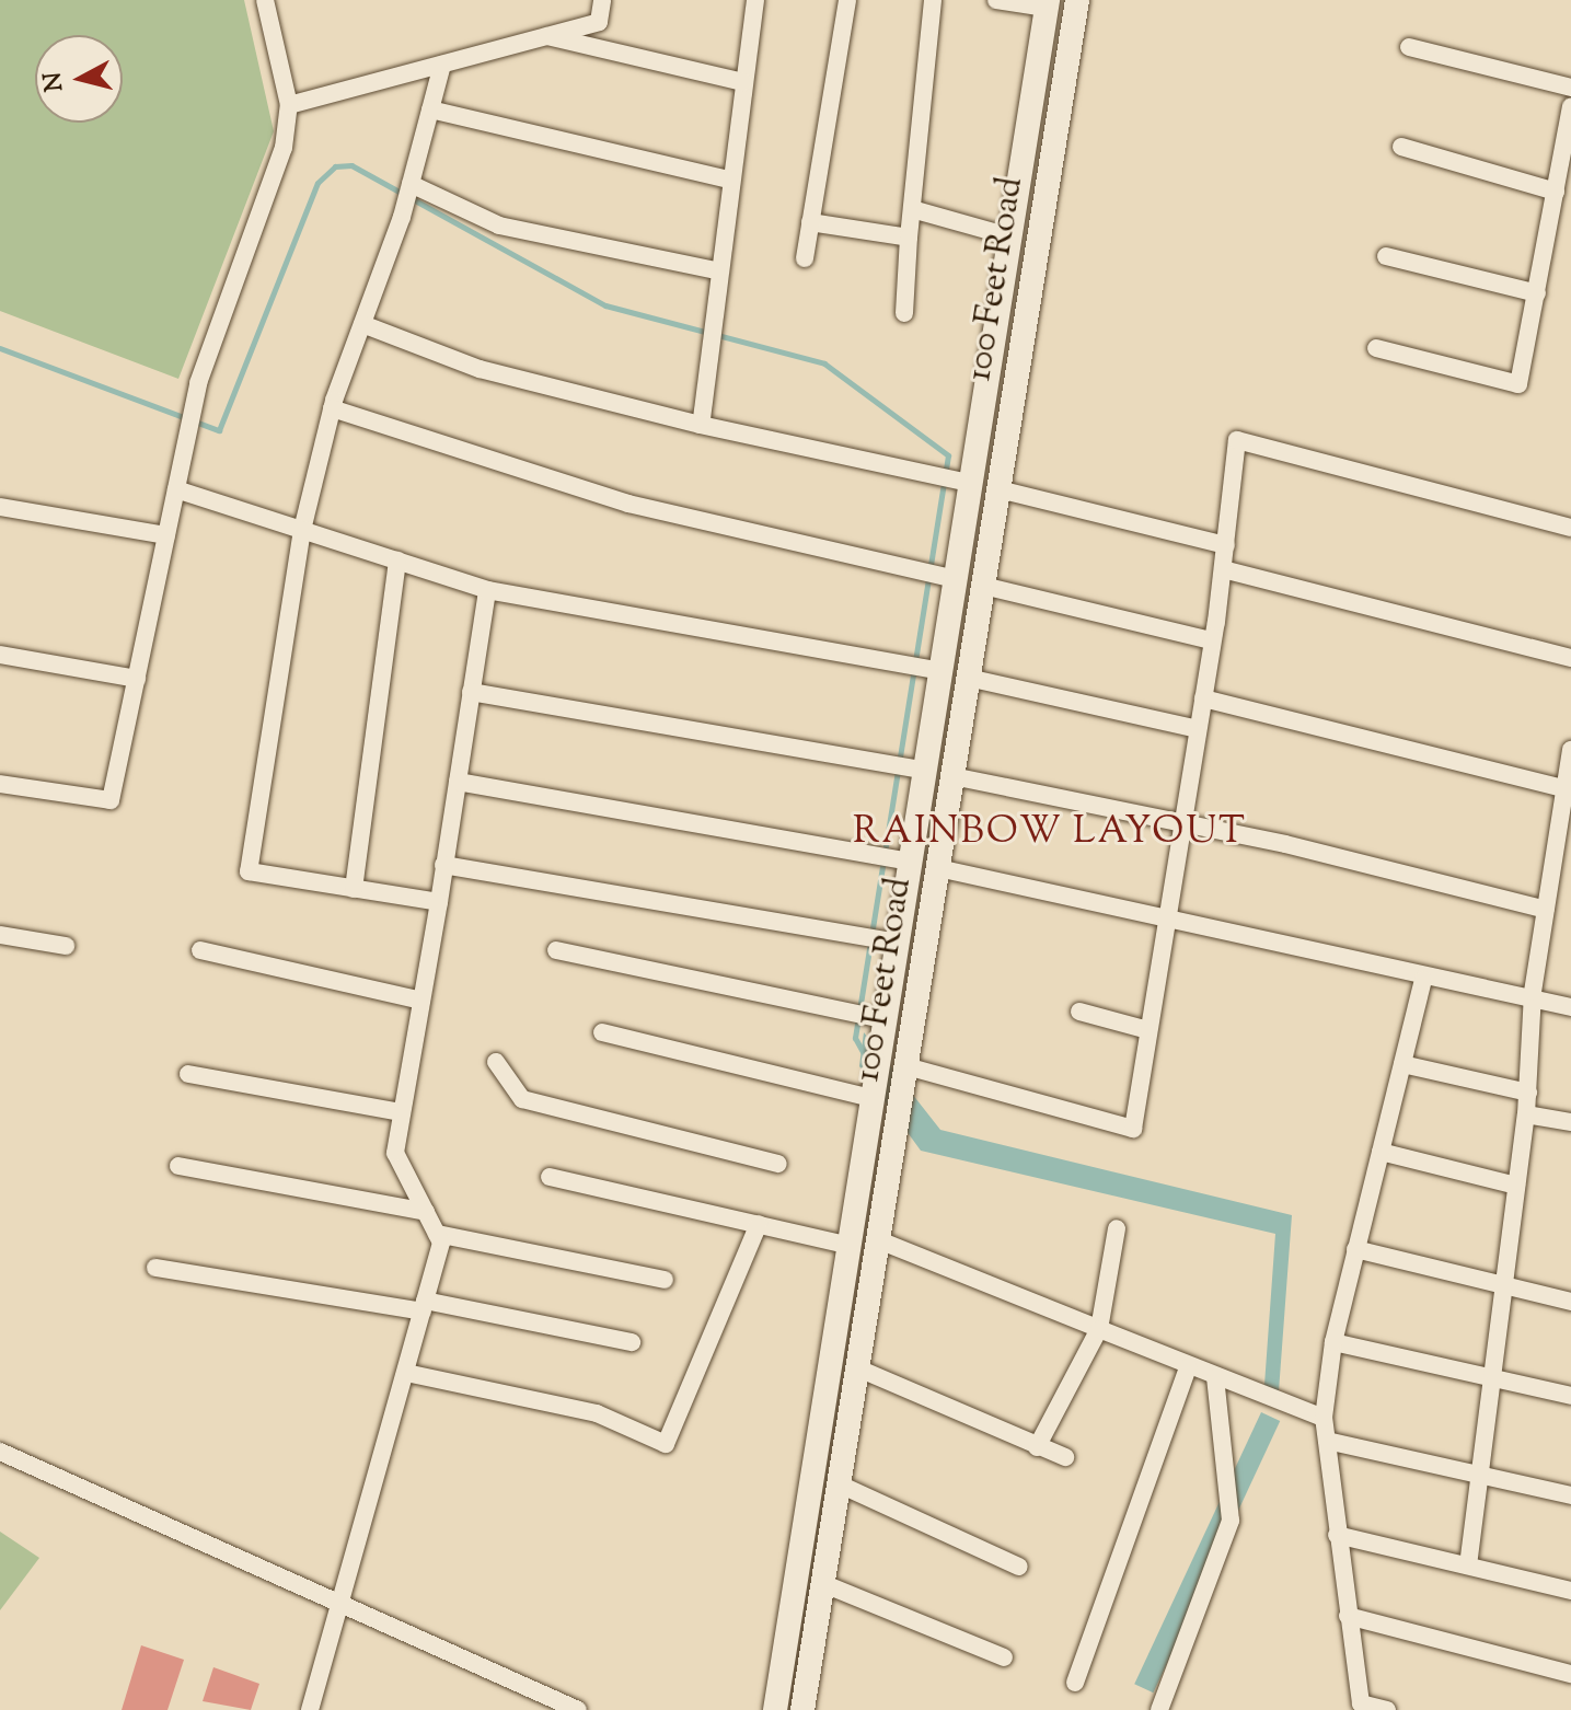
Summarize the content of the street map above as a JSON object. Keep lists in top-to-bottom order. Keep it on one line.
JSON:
{"streets":{"main road":["100 Feet Road"]},"districts":["RAINBOW LAYOUT"],"north":"left"}
